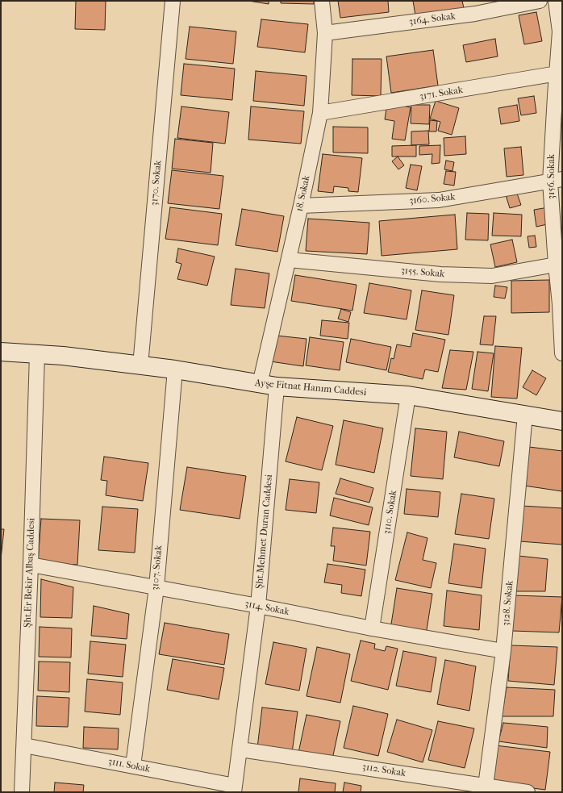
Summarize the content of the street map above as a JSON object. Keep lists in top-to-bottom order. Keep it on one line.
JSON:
{"streets":{"street":["3164. Sokak","3171. Sokak","3156. Sokak","3170. Sokak","18. Sokak","3160. Sokak","3155. Sokak","Ayşe Fitnat Hanım Caddesi","3110. Sokak","Şht.Mehmet Duran Caddesi","3107. Sokak","Şht.Er Bekir Albaş Caddesi","3128. Sokak","3114. Sokak","3111. Sokak","3112. Sokak"]},"crossings":[["3164. Sokak","18. Sokak"],["3171. Sokak","3156. Sokak"],["3171. Sokak","18. Sokak"],["3156. Sokak","3160. Sokak"],["3156. Sokak","3155. Sokak"],["3170. Sokak","Ayşe Fitnat Hanım Caddesi"],["18. Sokak","3160. Sokak"],["18. Sokak","3155. Sokak"],["18. Sokak","Ayşe Fitnat Hanım Caddesi"],["Ayşe Fitnat Hanım Caddesi","3110. Sokak"],["Ayşe Fitnat Hanım Caddesi","Şht.Mehmet Duran Caddesi"],["Ayşe Fitnat Hanım Caddesi","3107. Sokak"],["Ayşe Fitnat Hanım Caddesi","Şht.Er Bekir Albaş Caddesi"],["Ayşe Fitnat Hanım Caddesi","3128. Sokak"],["3110. Sokak","3114. Sokak"],["Şht.Mehmet Duran Caddesi","3114. Sokak"],["Şht.Mehmet Duran Caddesi","3111. Sokak"],["Şht.Mehmet Duran Caddesi","3112. Sokak"],["3107. Sokak","3114. Sokak"],["3107. Sokak","3111. Sokak"],["Şht.Er Bekir Albaş Caddesi","3114. Sokak"],["Şht.Er Bekir Albaş Caddesi","3111. Sokak"],["3128. Sokak","3114. Sokak"],["3128. Sokak","3112. Sokak"]]}
